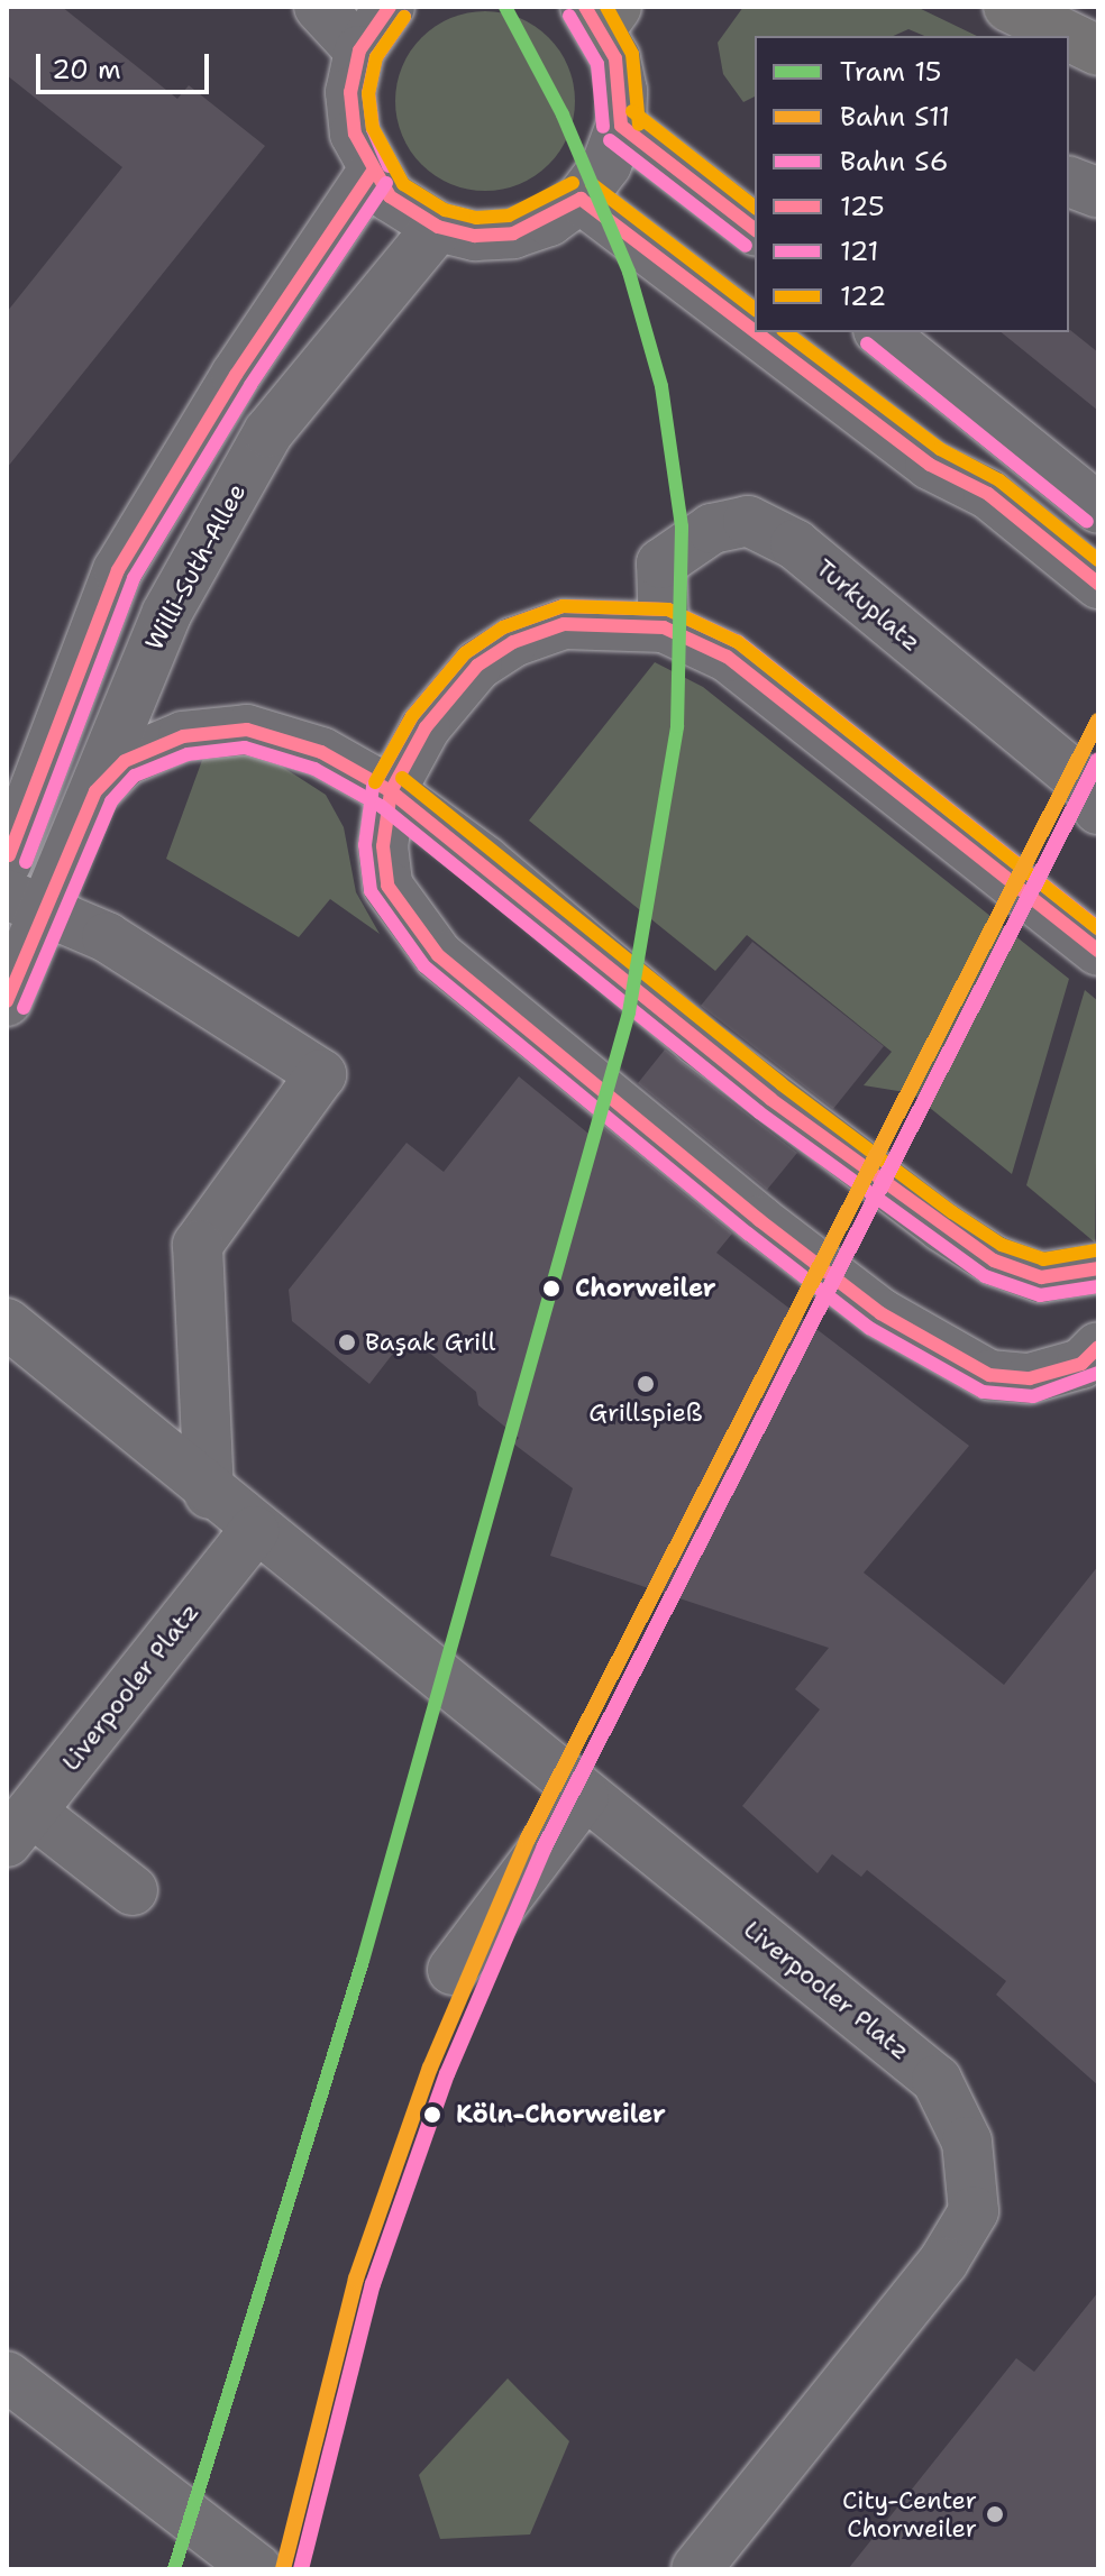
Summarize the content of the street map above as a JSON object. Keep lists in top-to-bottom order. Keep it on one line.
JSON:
{"streets":{"street":["Willi-Suth-Allee","Turkuplatz","Liverpooler Platz"]},"places":["Chorweiler","Başak Grill","Grillspieß","Köln-Chorweiler","City-Center Chorweiler"],"lines":["tram line 15","transit line 125","transit line 122","transit line 121","rail line S11","rail line S6"],"legend":["Tram 15","Bahn S11","Bahn S6","125","121","122"],"scale_bar":"20 m"}
